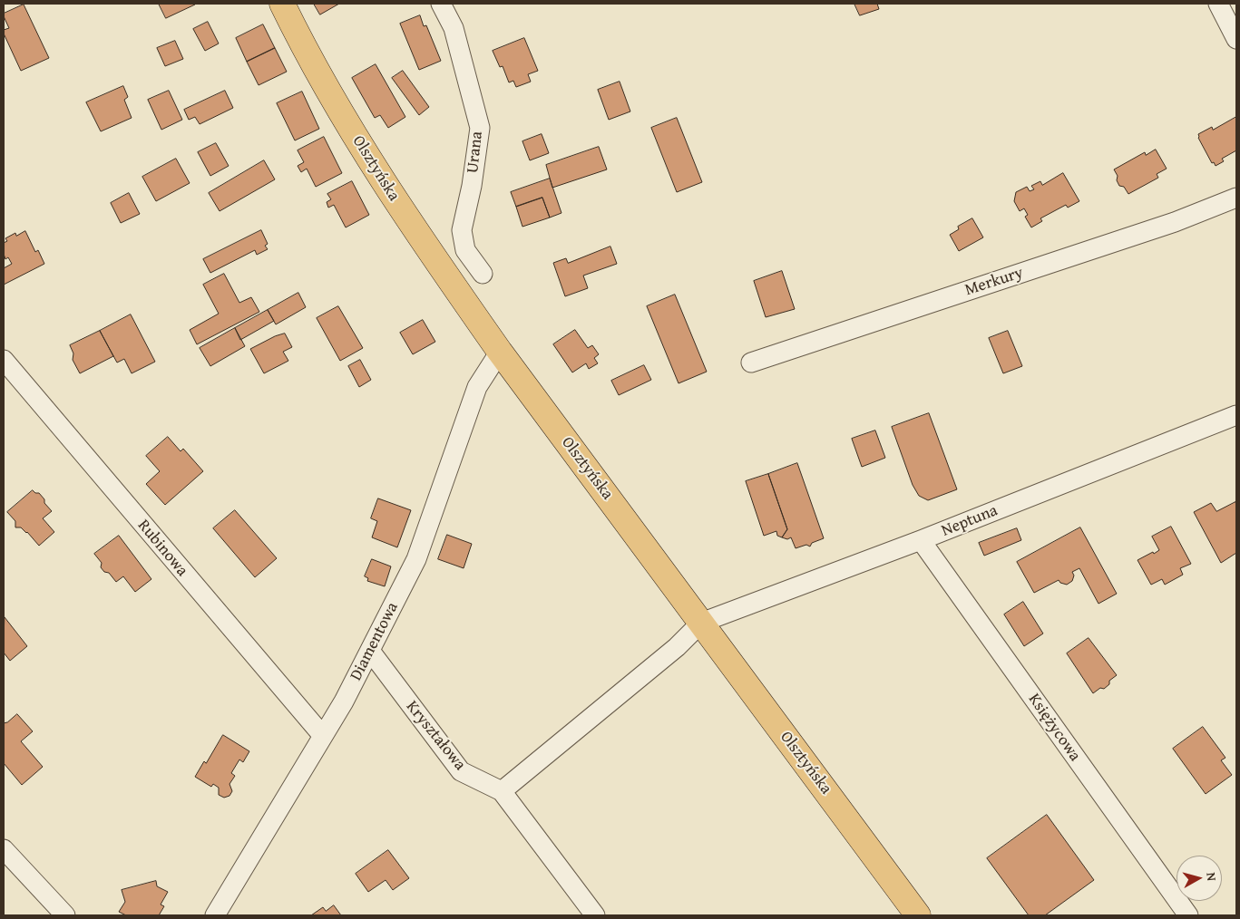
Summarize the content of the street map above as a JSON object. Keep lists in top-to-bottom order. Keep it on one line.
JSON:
{"streets":{"main road":["Olsztyńska"],"street":["Urana","Merkury","Neptuna","Rubinowa","Diamentowa","Księżycowa","Kryształowa"]},"crossings":[["Olsztyńska","Neptuna"],["Olsztyńska","Diamentowa"],["Neptuna","Księżycowa"],["Rubinowa","Diamentowa"],["Diamentowa","Kryształowa"]],"north":"right"}
